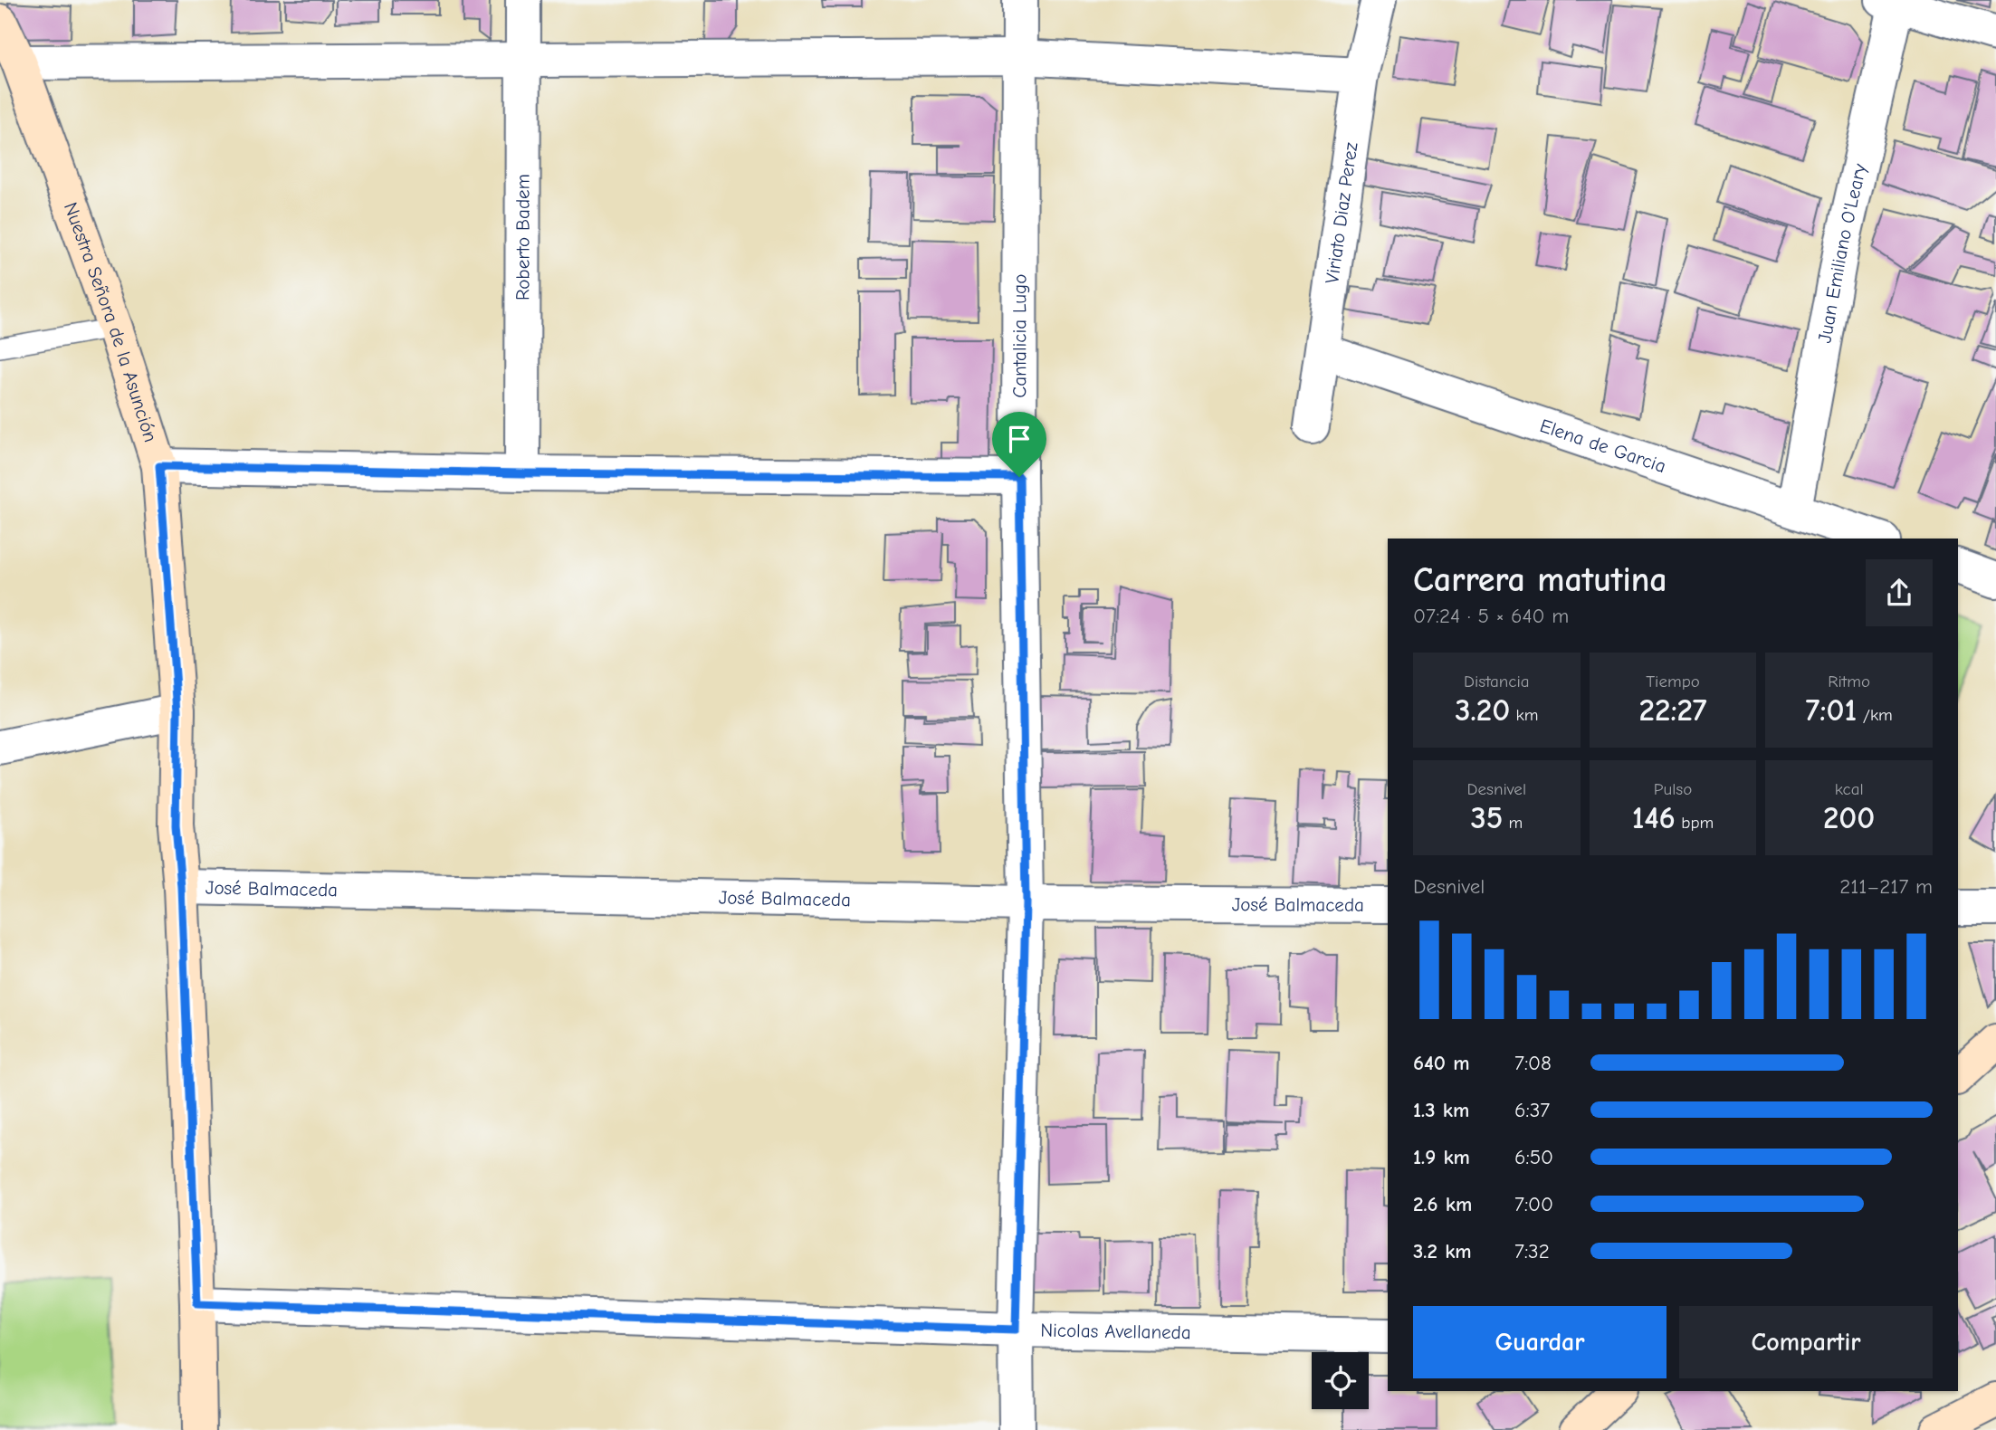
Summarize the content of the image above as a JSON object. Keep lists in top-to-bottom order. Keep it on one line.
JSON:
{"streets":{"street":["Viriato Diaz Perez","Roberto Badem","Juan Emiliano O'Leary","Nuestra Señora de la Asunción","Cantalicia Lugo","Elena de Garcia","José Balmaceda","Nicolas Avellaneda"]},"crossings":[["Viriato Diaz Perez","Elena de Garcia"],["Juan Emiliano O'Leary","Elena de Garcia"],["Nuestra Señora de la Asunción","José Balmaceda"],["Nuestra Señora de la Asunción","Nicolas Avellaneda"],["Cantalicia Lugo","José Balmaceda"],["Cantalicia Lugo","Nicolas Avellaneda"]],"page":{"heading":["Carrera matutina","07:24 · 5 × 640 m"],"stats":[["Distancia","3.20 km"],["Tiempo","22:27"],["Ritmo","7:01 /km"],["Desnivel","35 m"],["Pulso","146 bpm"],["kcal","200"]],"chart":["Desnivel","211–217 m"],"list":[{"name":"640 m","note":"7:08"},{"name":"1.3 km","note":"6:37"},{"name":"1.9 km","note":"6:50"},{"name":"2.6 km","note":"7:00"},{"name":"3.2 km","note":"7:32"}],"buttons":["Guardar","Compartir"]}}
